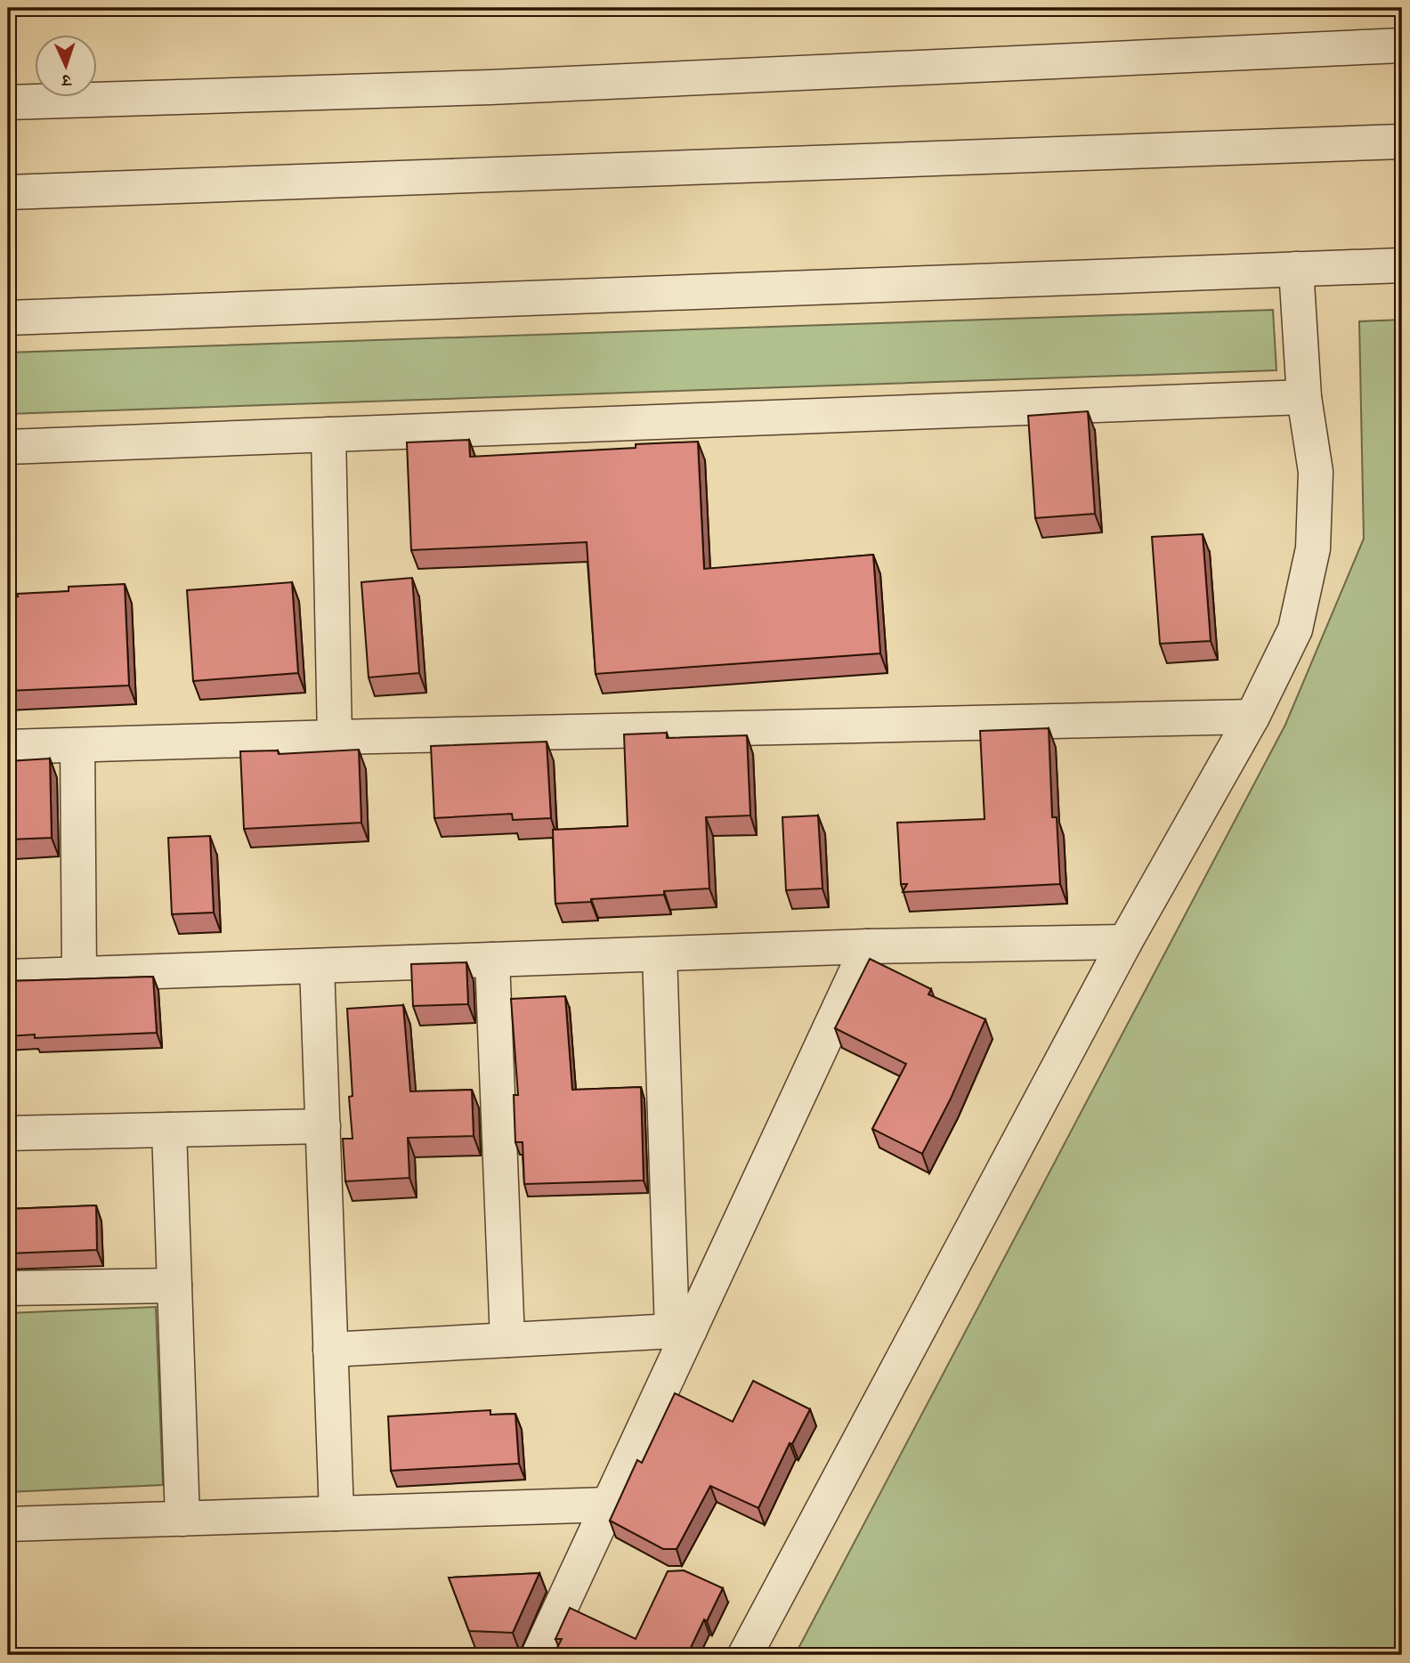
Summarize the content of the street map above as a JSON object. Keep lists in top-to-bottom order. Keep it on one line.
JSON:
{"north":"bottom"}
